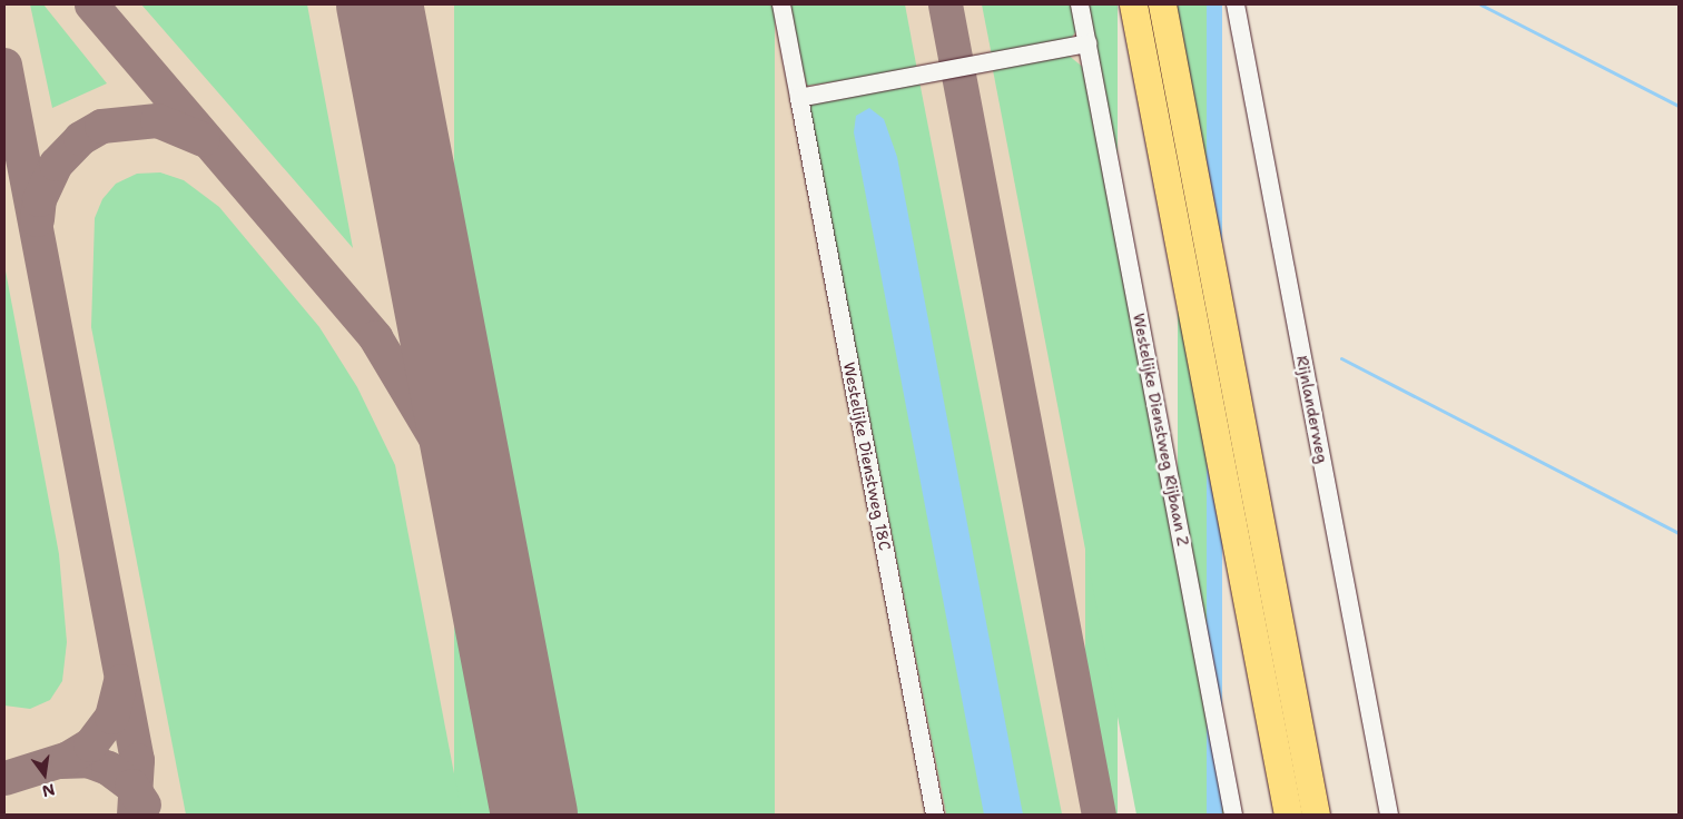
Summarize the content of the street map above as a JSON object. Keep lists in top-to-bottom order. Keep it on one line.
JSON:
{"streets":{"street":["Rijnlanderweg","Westelijke Dienstweg Rijbaan Z","Westelijke Dienstweg 18C"]},"north":"bottom"}
